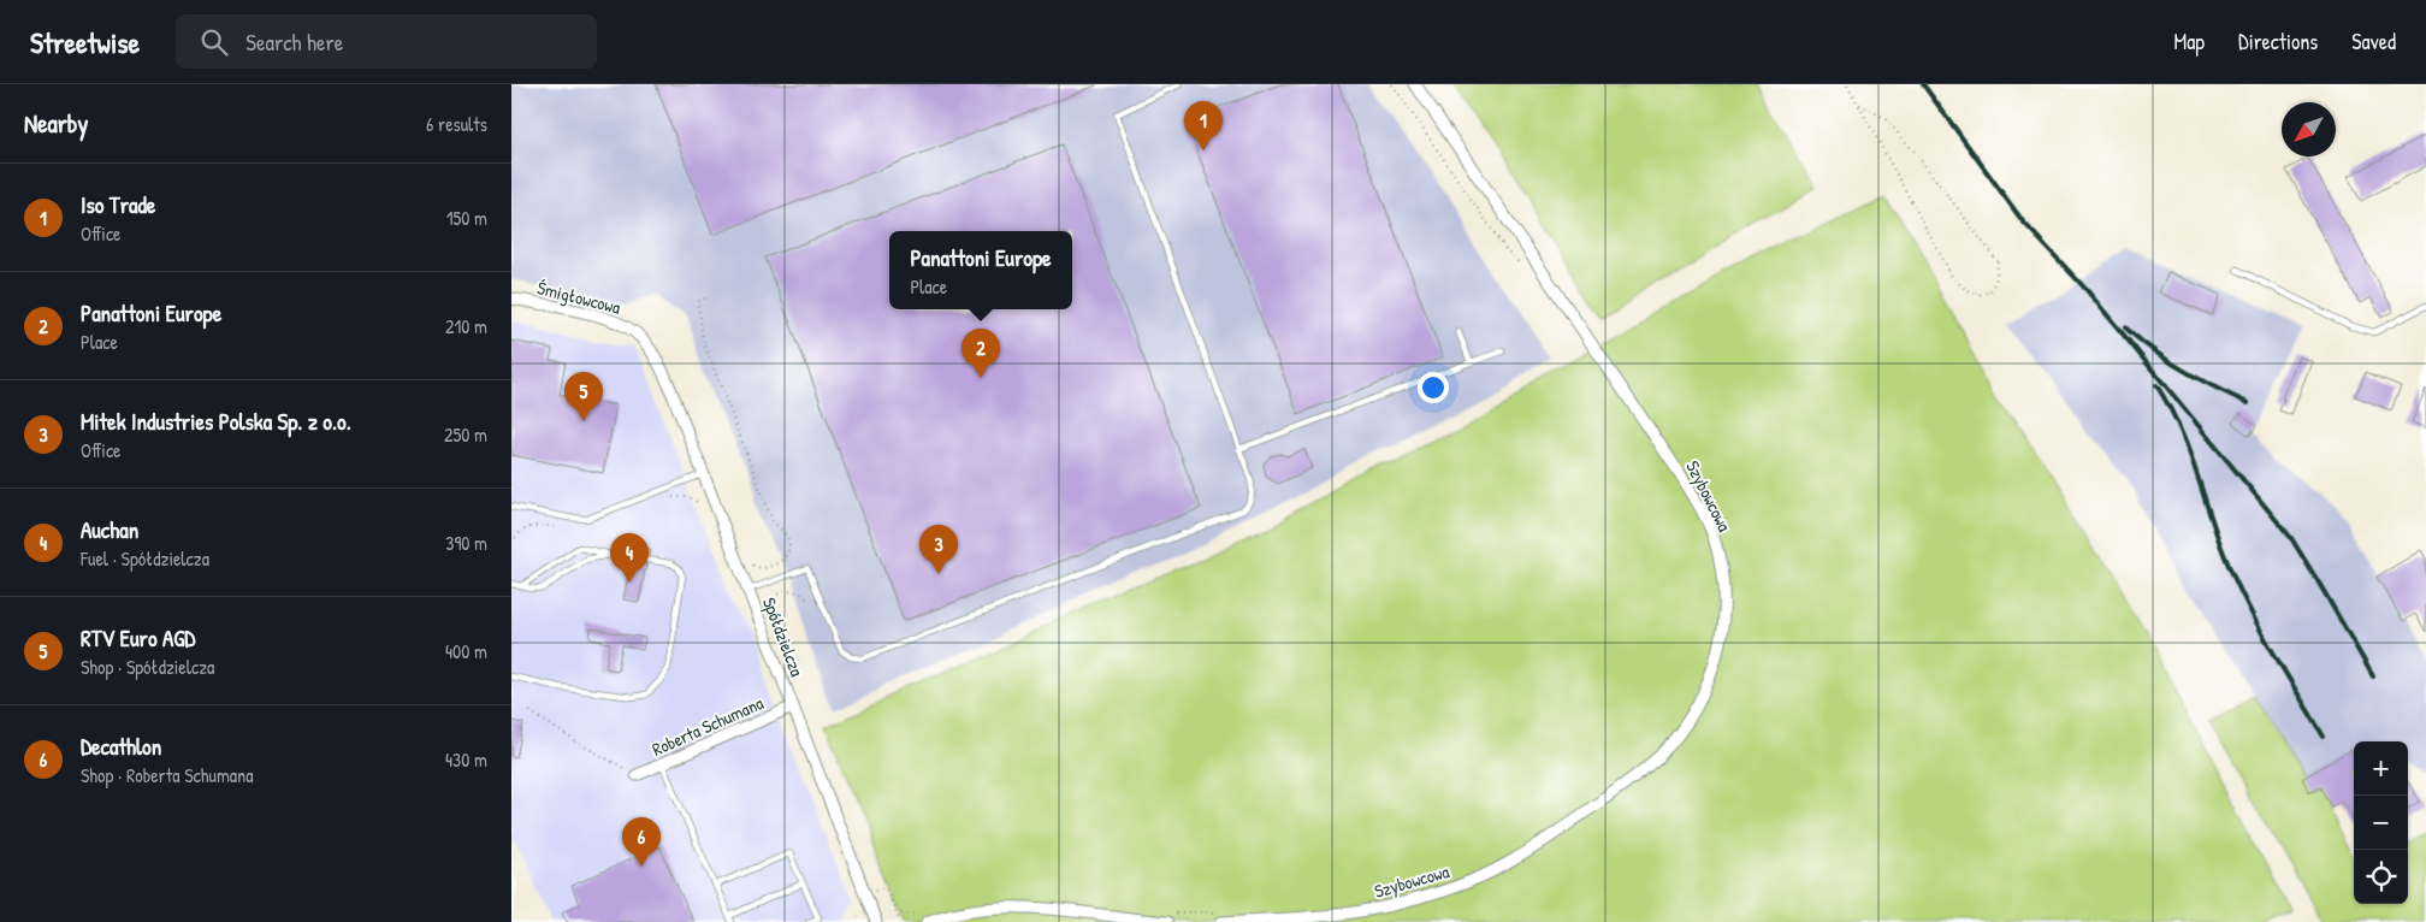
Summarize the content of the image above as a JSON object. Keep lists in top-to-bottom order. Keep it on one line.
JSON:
{"streets":{"street":["Śmigłowcowa","Szybowcowa","Spółdzielcza","Roberta Schumana"]},"crossings":[["Śmigłowcowa","Spółdzielcza"],["Spółdzielcza","Roberta Schumana"]],"north":"bottom left","page":{"header":"Streetwise","search":"Search here","nav":["Map","Directions","Saved"],"heading":["Nearby","6 results"],"pins":["1","2","5","3","4","6"],"list":[{"mark":"1","name":"Iso Trade","note":"Office","value":"150 m"},{"mark":"2","name":"Panattoni Europe","note":"Place","value":"210 m"},{"mark":"3","name":"Mitek Industries Polska Sp. z o.o.","note":"Office","value":"250 m"},{"mark":"4","name":"Auchan","note":"Fuel · Spółdzielcza","value":"390 m"},{"mark":"5","name":"RTV Euro AGD","note":"Shop · Spółdzielcza","value":"400 m"},{"mark":"6","name":"Decathlon","note":"Shop · Roberta Schumana","value":"430 m"}],"popup":["Panattoni Europe","Place"],"map_buttons":["+","−"]}}
